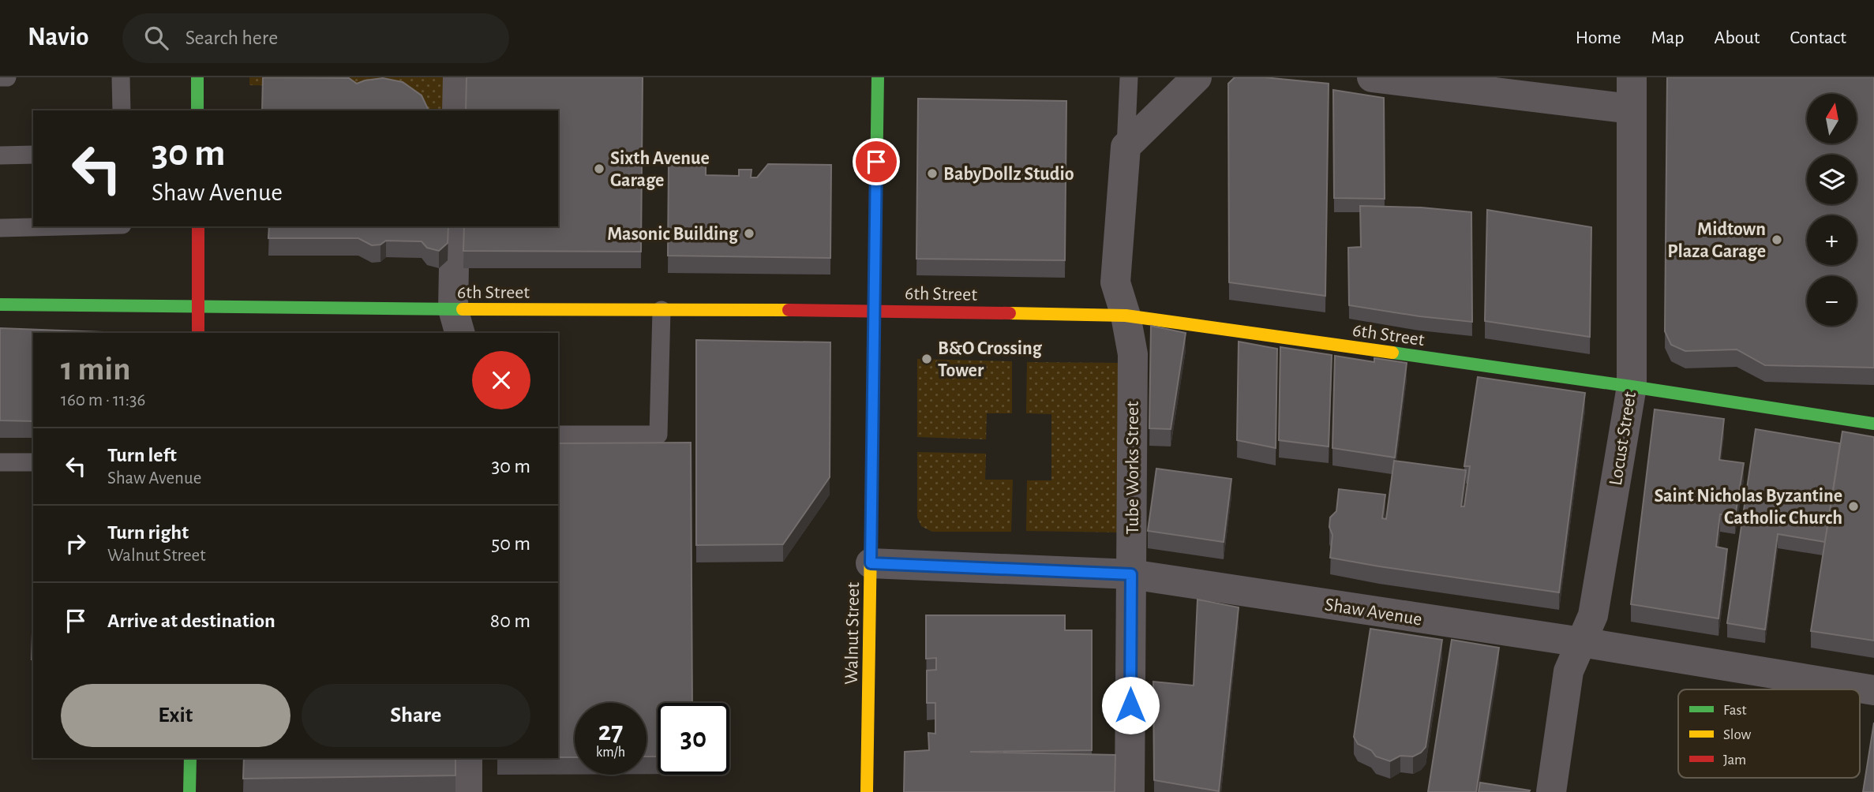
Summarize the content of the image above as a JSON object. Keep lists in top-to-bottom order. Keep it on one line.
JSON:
{"streets":{"street":["6th Street","Locust Street","Tube Works Street","Shaw Avenue","Walnut Street"]},"crossings":[["6th Street","Locust Street"],["6th Street","Tube Works Street"],["6th Street","Walnut Street"],["Locust Street","Shaw Avenue"],["Tube Works Street","Shaw Avenue"],["Shaw Avenue","Walnut Street"]],"places":["Sixth Avenue Garage","BabyDollz Studio","Masonic Building","Midtown Plaza Garage","B&O Crossing Tower","Saint Nicholas Byzantine Catholic Church"],"legend":["Fast","Slow","Jam"],"north":"top","page":{"header":"Navio","search":"Search here","nav":["Home","Map","About","Contact"],"map_buttons":["+","−"],"turn":["30 m","Shaw Avenue"],"heading":["1 min","160 m · 11:36"],"list":[{"name":"Turn left","note":"Shaw Avenue","value":"30 m"},{"name":"Turn right","note":"Walnut Street","value":"50 m"},{"name":"Arrive at destination","value":"80 m"}],"buttons":["Exit","Share"],"speed":"27 km/h","limit":"30"}}
